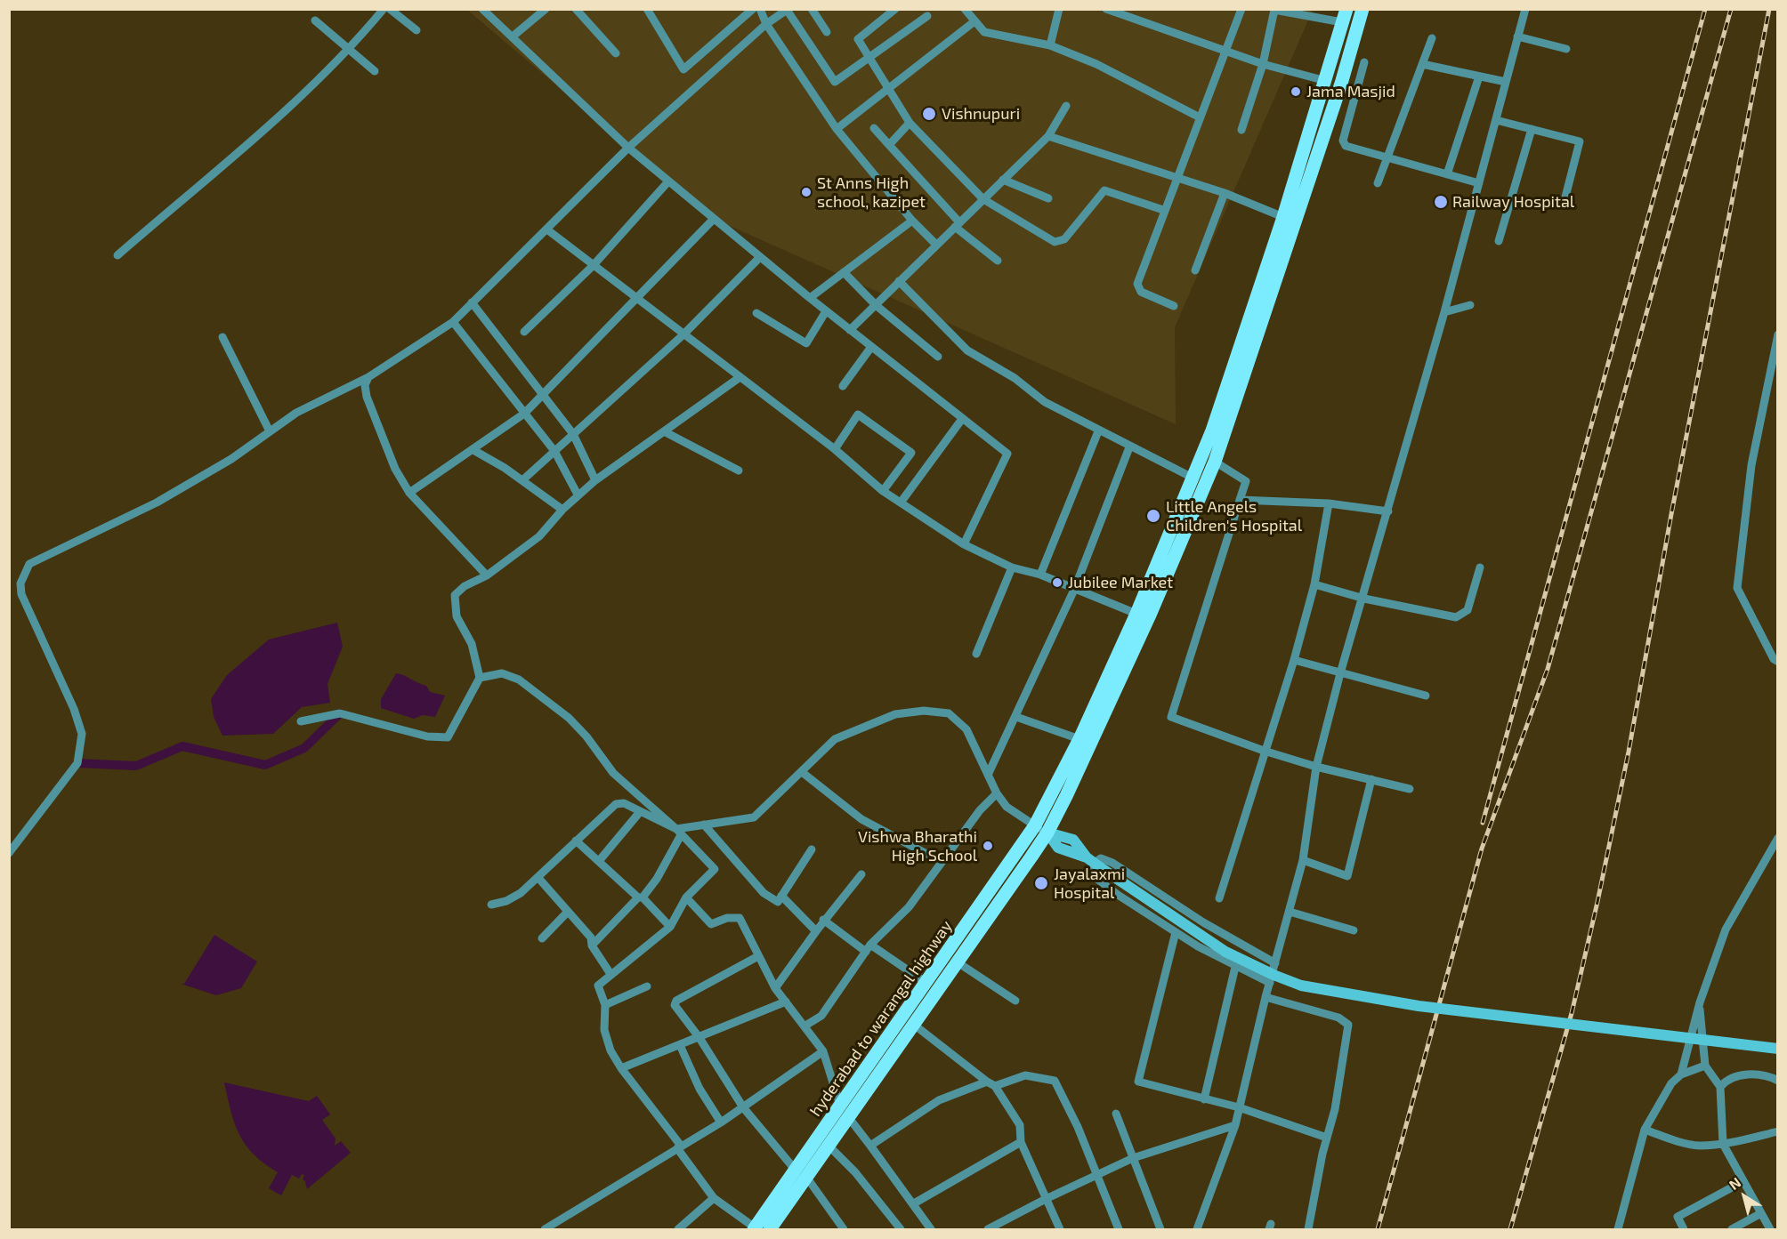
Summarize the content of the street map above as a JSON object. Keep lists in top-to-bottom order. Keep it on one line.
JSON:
{"streets":{"main road":["hyderabad to warangal highway"]},"places":["Jama Masjid","Vishnupuri","St Anns High school, kazipet","Railway Hospital","Little Angels Children's Hospital","Jubilee Market","Vishwa Bharathi High School","Jayalaxmi Hospital"],"north":"top left"}
